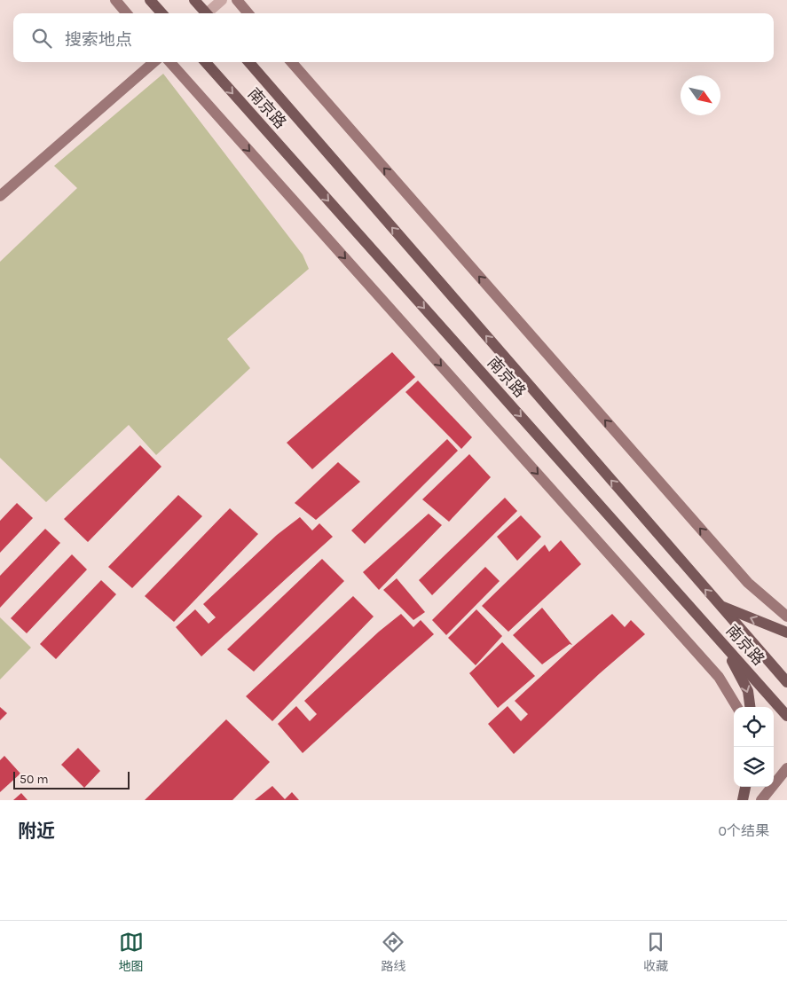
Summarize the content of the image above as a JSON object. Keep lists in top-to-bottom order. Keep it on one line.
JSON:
{"streets":{"main road":["南京路"]},"scale_bar":"50 m","north":"bottom right","page":{"search":"搜索地点","scale":"50 m","heading":["附近","0个结果"],"nav":["地图","路线","收藏"]}}
